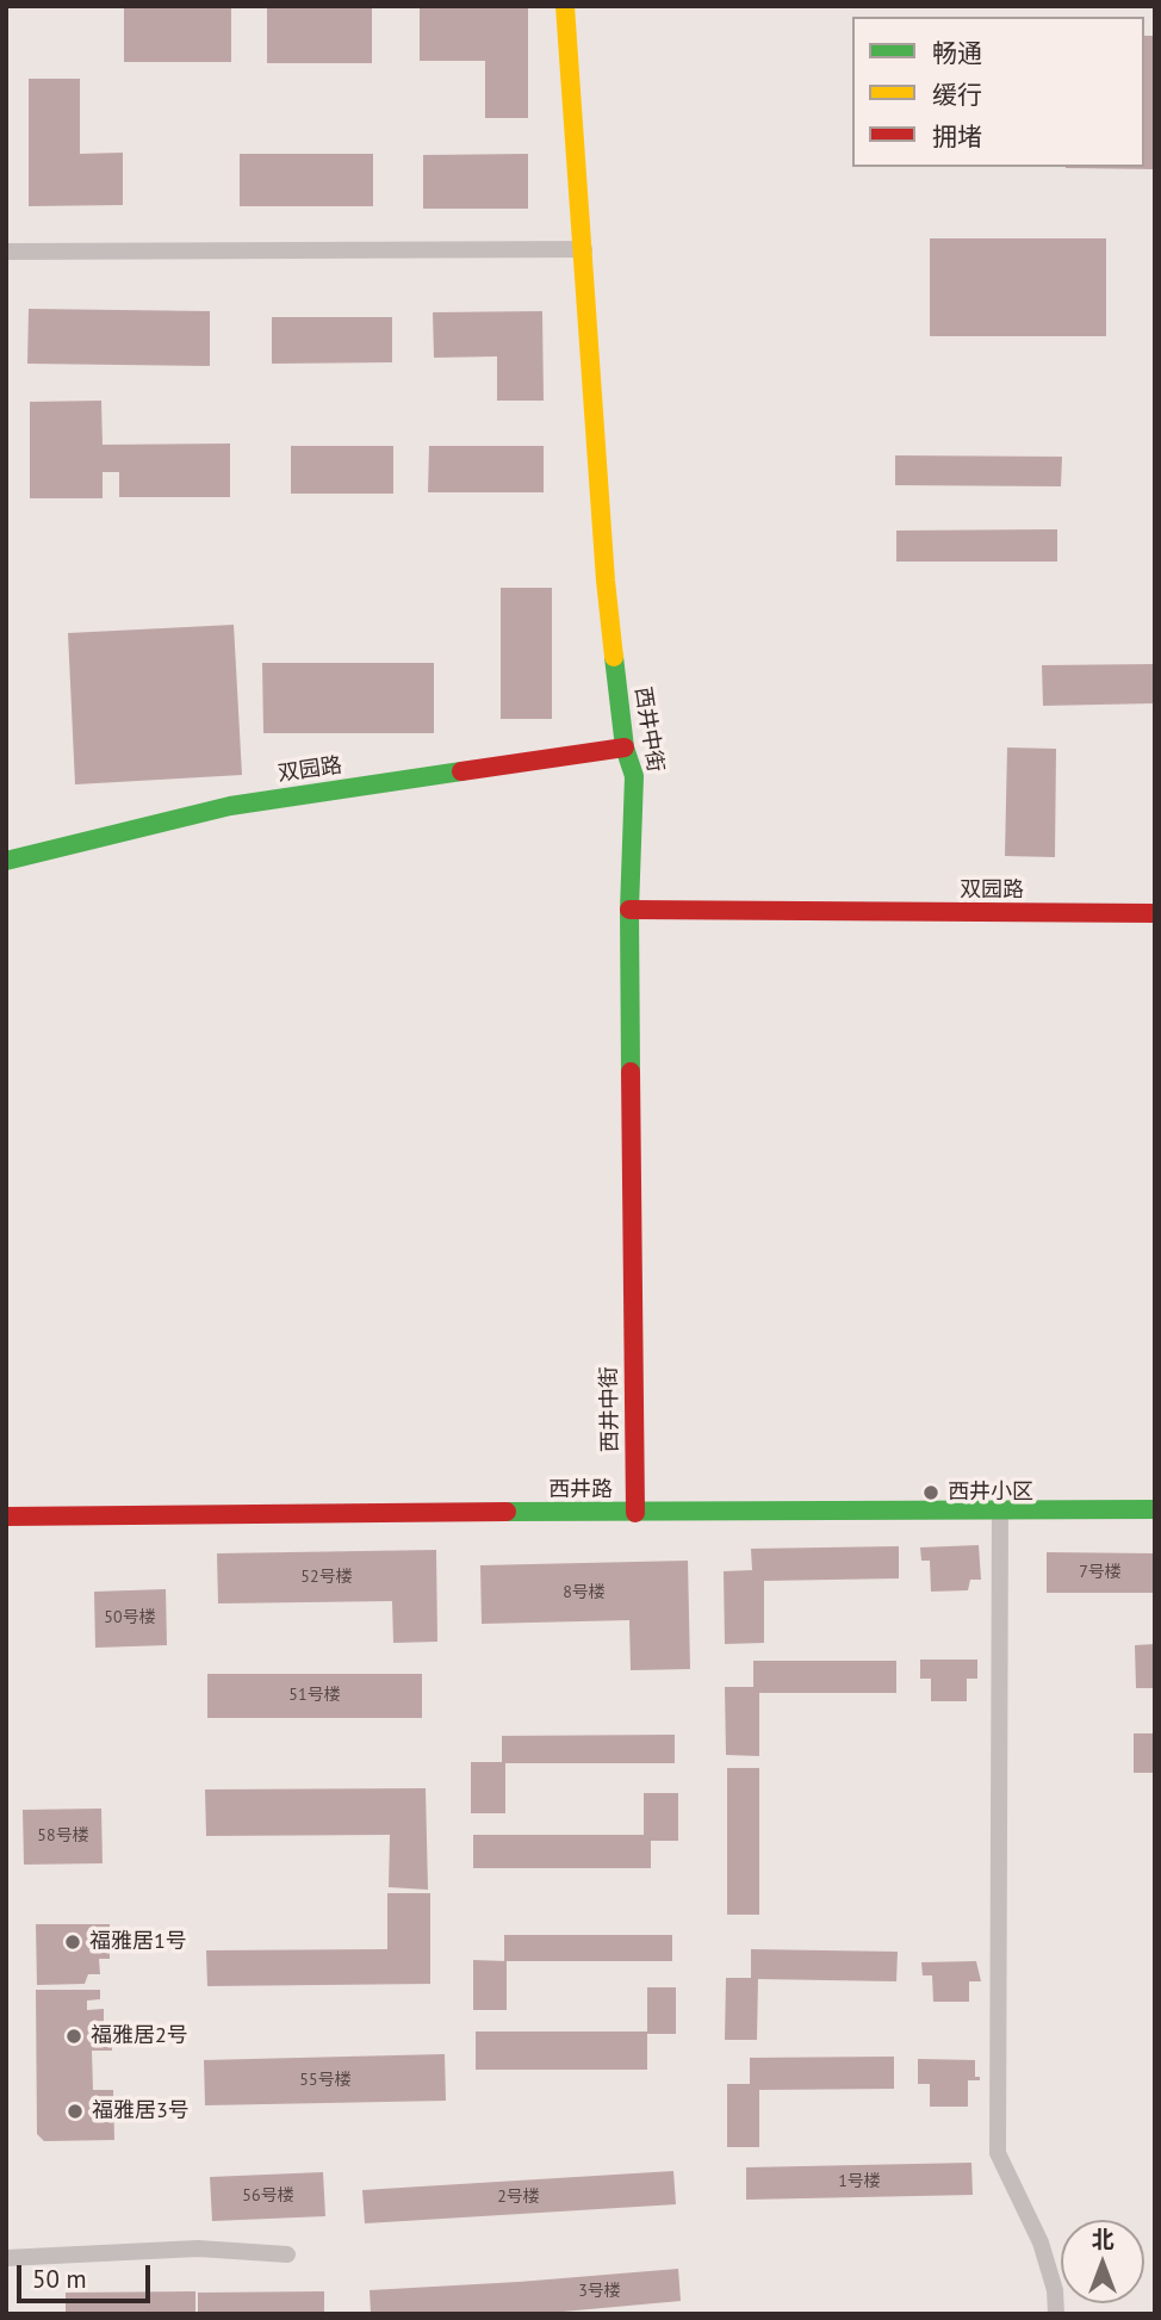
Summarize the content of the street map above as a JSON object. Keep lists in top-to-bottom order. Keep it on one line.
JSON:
{"streets":{"street":["西井中街","双园路","西井路"]},"crossings":[["西井中街","双园路"],["西井中街","西井路"]],"places":["西井小区","福雅居1号","福雅居2号","福雅居3号"],"house_numbers":["7号楼","52号楼","8号楼","50号楼","51号楼","58号楼","55号楼","1号楼","56号楼","2号楼","3号楼"],"legend":["畅通","缓行","拥堵"],"scale_bar":"50 m","north":"top"}
